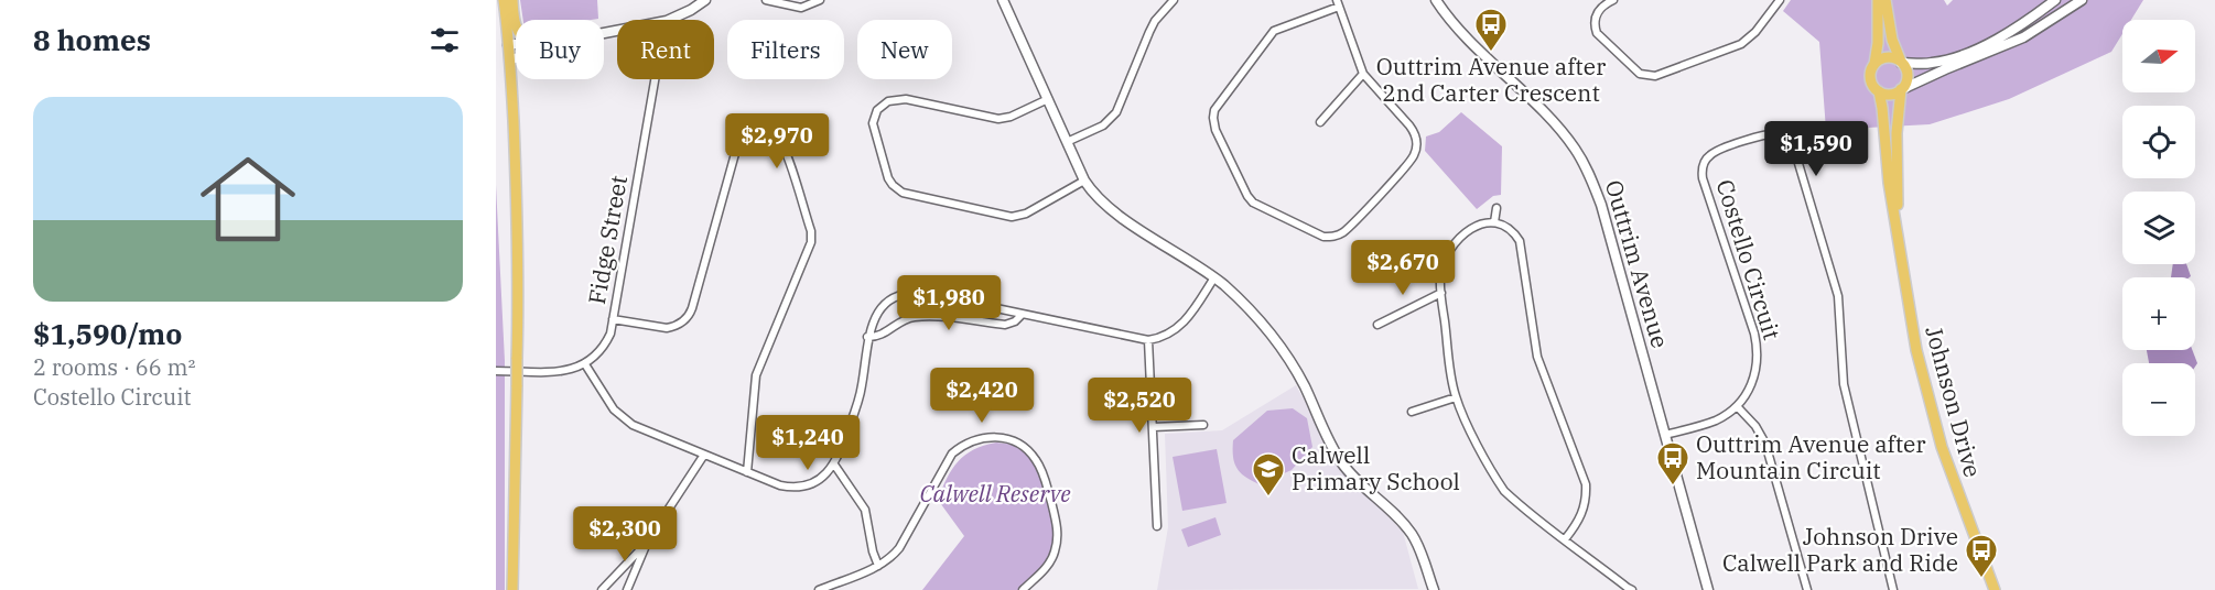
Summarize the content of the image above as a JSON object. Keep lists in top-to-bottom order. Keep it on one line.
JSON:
{"streets":{"main road":["Johnson Drive"],"street":["Fidge Street","Costello Circuit","Outtrim Avenue"]},"crossings":[["Costello Circuit","Outtrim Avenue"]],"parks":["Calwell Reserve"],"places":{"bus stop":["Outtrim Avenue after 2nd Carter Crescent","Outtrim Avenue after Mountain Circuit","Johnson Drive Calwell Park and Ride"],"school or university":["Calwell Primary School"]},"north":"right","page":{"heading":"8 homes","map_buttons":["+","−"],"chip":["Buy","Rent","Filters","New"],"list":[{"name":"$1,590/mo","note":"2 rooms · 66 m² · Costello Circuit"}],"price":["$2,970","$1,590","$2,670","$1,980","$2,420","$2,520","$1,240","$2,300"]}}
